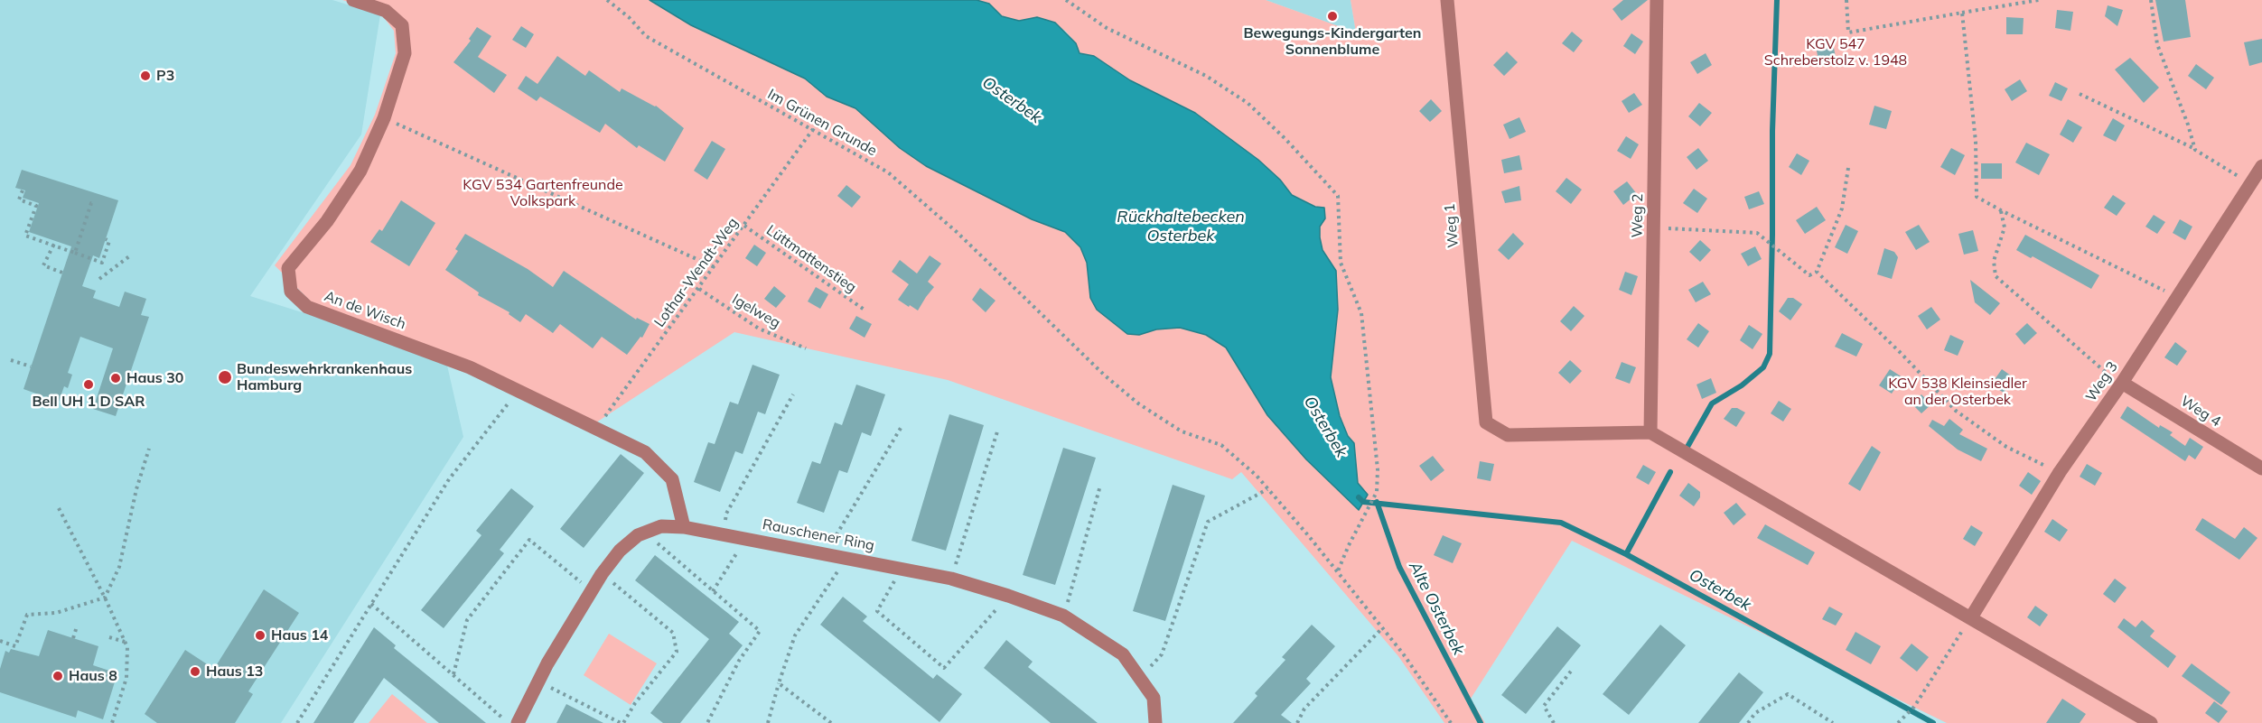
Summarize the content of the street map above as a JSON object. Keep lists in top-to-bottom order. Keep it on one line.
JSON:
{"streets":{"street":["Weg 2","Weg 1","An de Wisch","Weg 3","Weg 4","Rauschener Ring"],"path":["Im Grünen Grunde","Lüttmattenstieg","Lothar-Wendt-Weg","Igelweg"]},"crossings":[["Im Grünen Grunde","Lothar-Wendt-Weg"],["Weg 2","Weg 1"],["Lüttmattenstieg","Lothar-Wendt-Weg"],["Lothar-Wendt-Weg","An de Wisch"],["Lothar-Wendt-Weg","Igelweg"],["An de Wisch","Rauschener Ring"],["Weg 3","Weg 4"]],"water":["Osterbek","Rückhaltebecken Osterbek","Alte Osterbek"],"parks":["KGV 547 Schreberstolz v. 1948","KGV 534 Gartenfreunde Volkspark","KGV 538 Kleinsiedler an der Osterbek"],"places":["Bewegungs-Kindergarten Sonnenblume","P3","Bundeswehrkrankenhaus Hamburg","Haus 30","Bell UH 1 D SAR","Haus 14","Haus 13","Haus 8"]}
